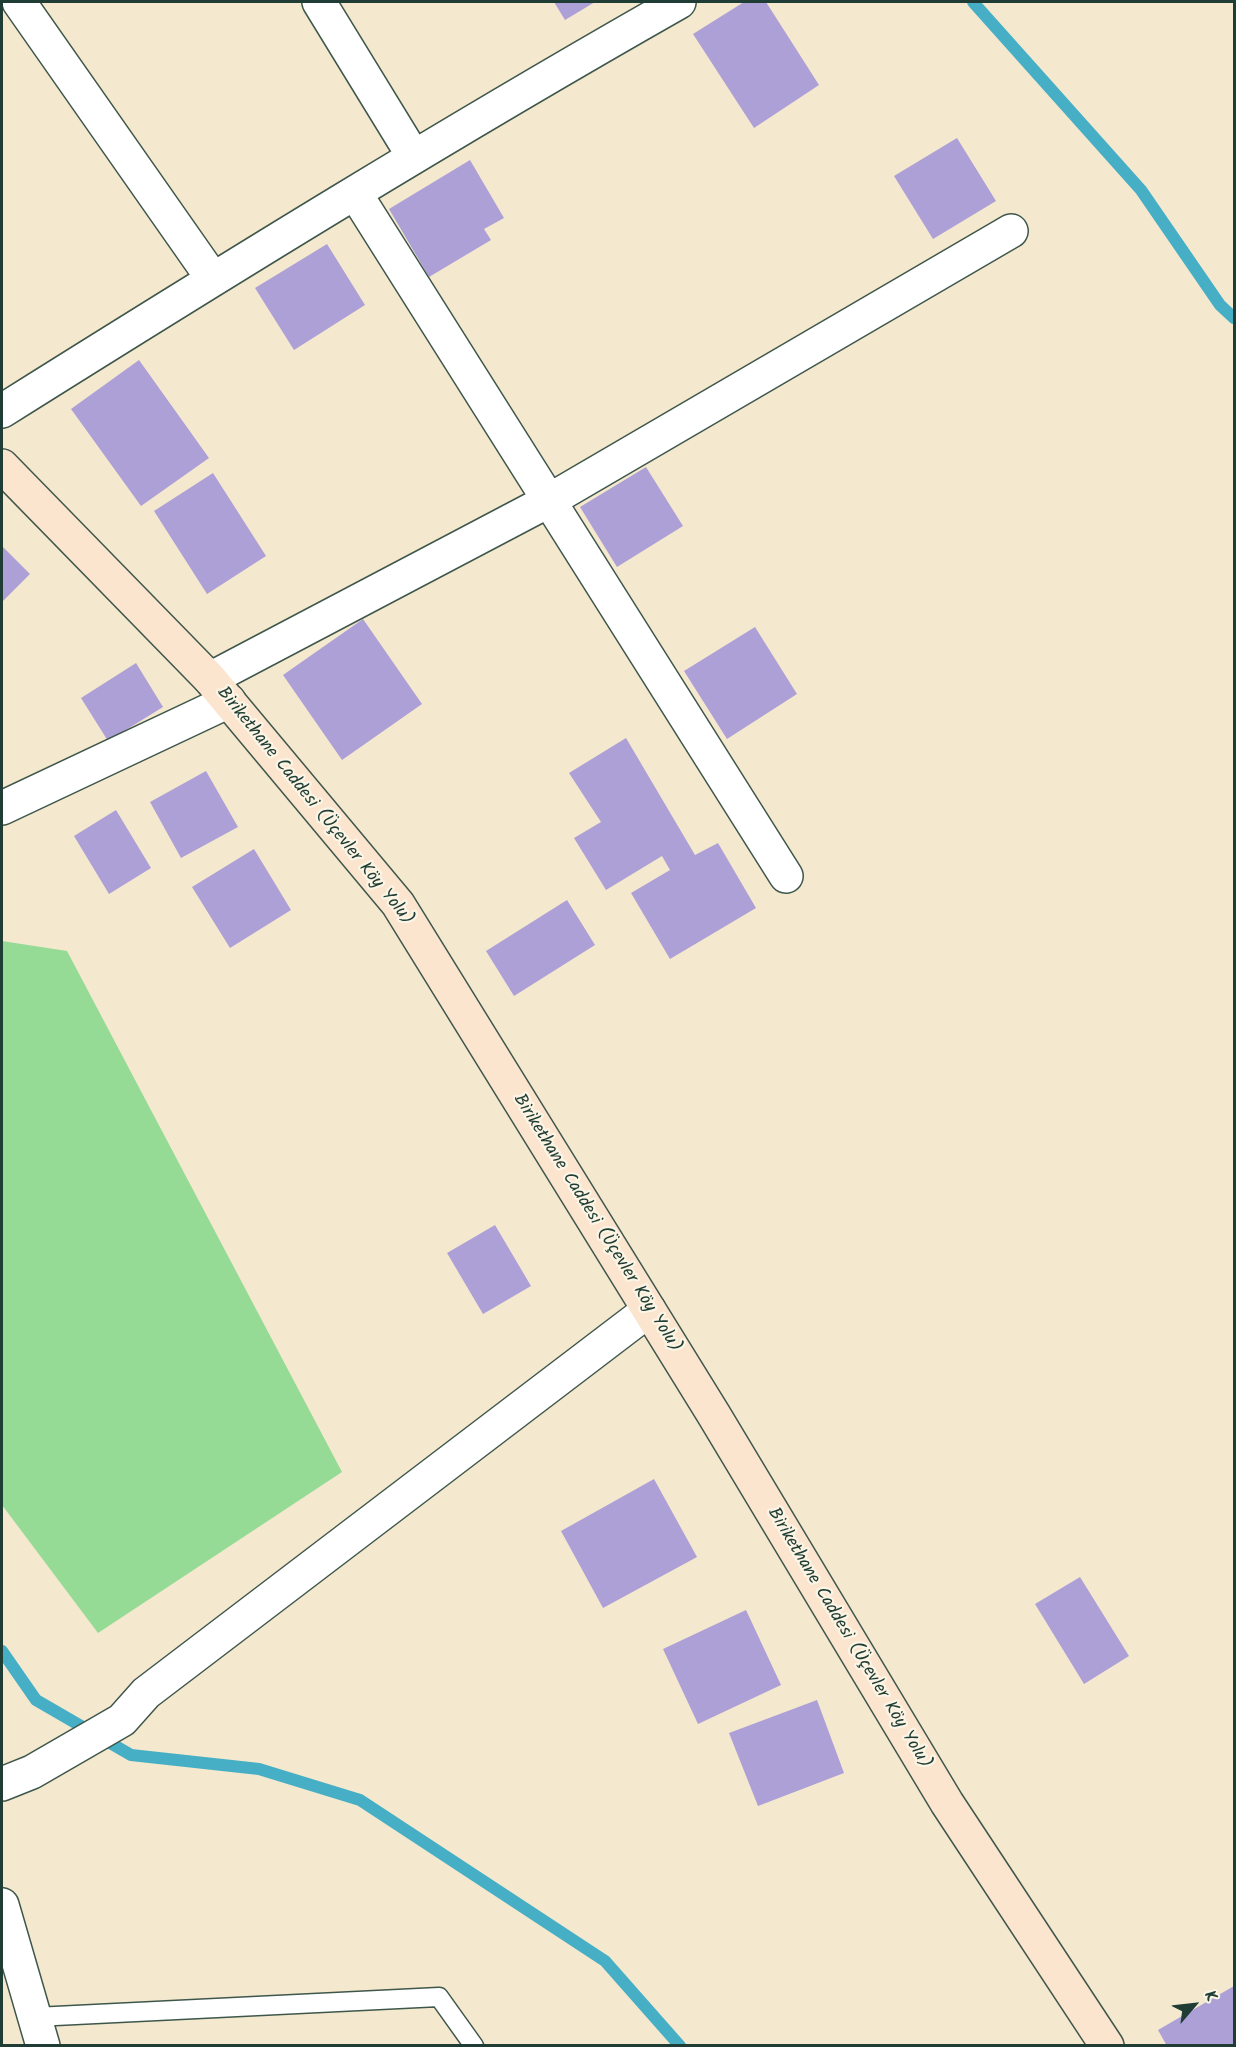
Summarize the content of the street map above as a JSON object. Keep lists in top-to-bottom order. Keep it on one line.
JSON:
{"streets":{"street":["Birikethane Caddesi (Üçevler Köy Yolu)"]},"north":"top right"}
